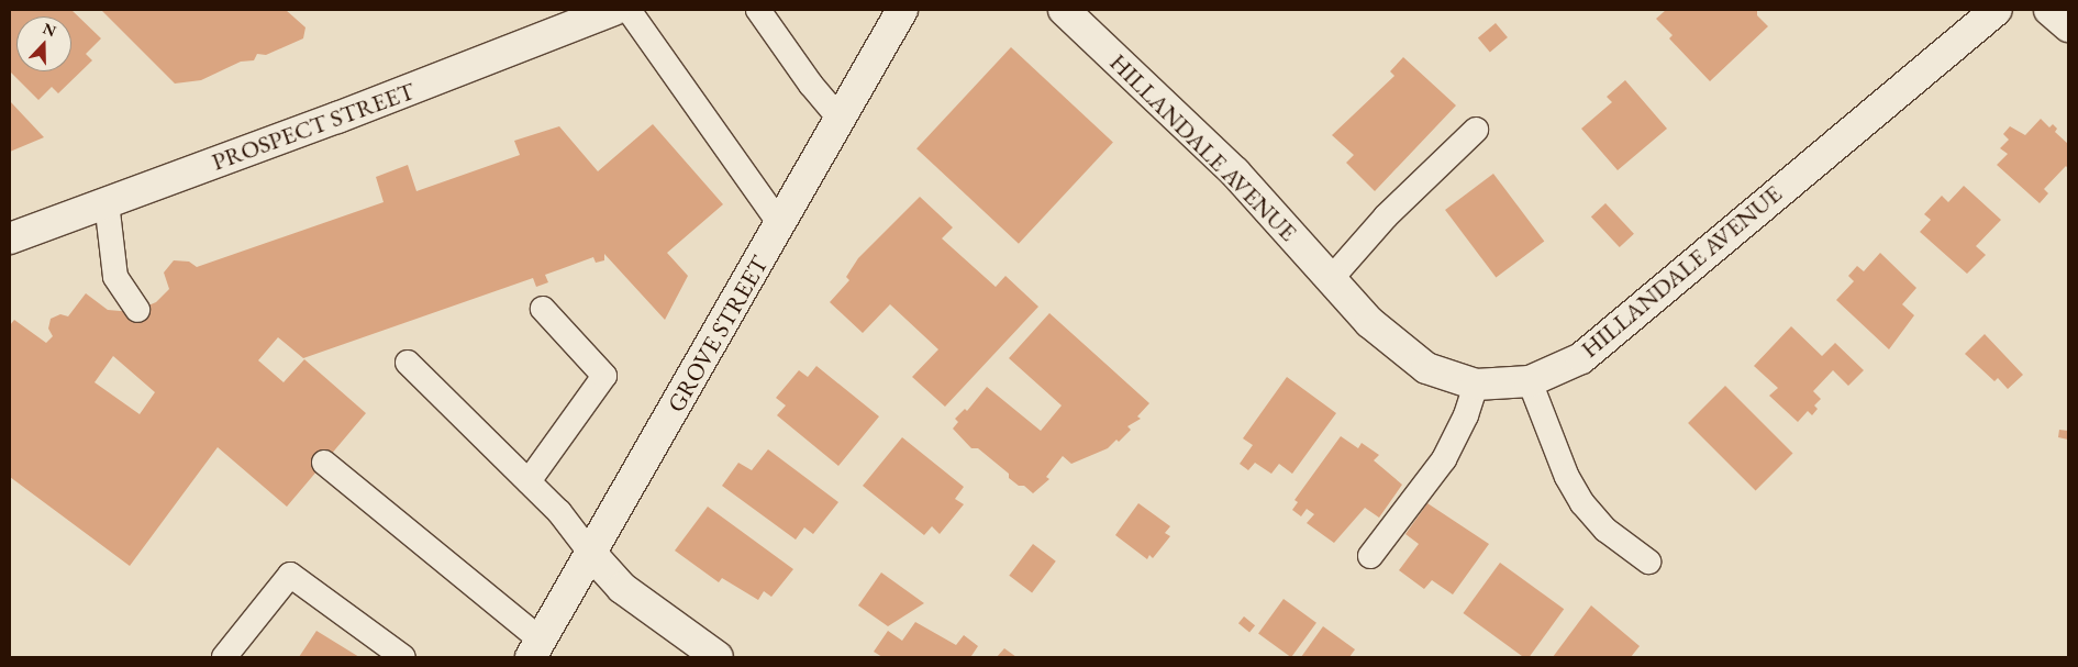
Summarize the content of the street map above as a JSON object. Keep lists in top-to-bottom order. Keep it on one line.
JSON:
{"streets":{"street":["PROSPECT STREET","HILLANDALE AVENUE","GROVE STREET"]},"north":"top"}
